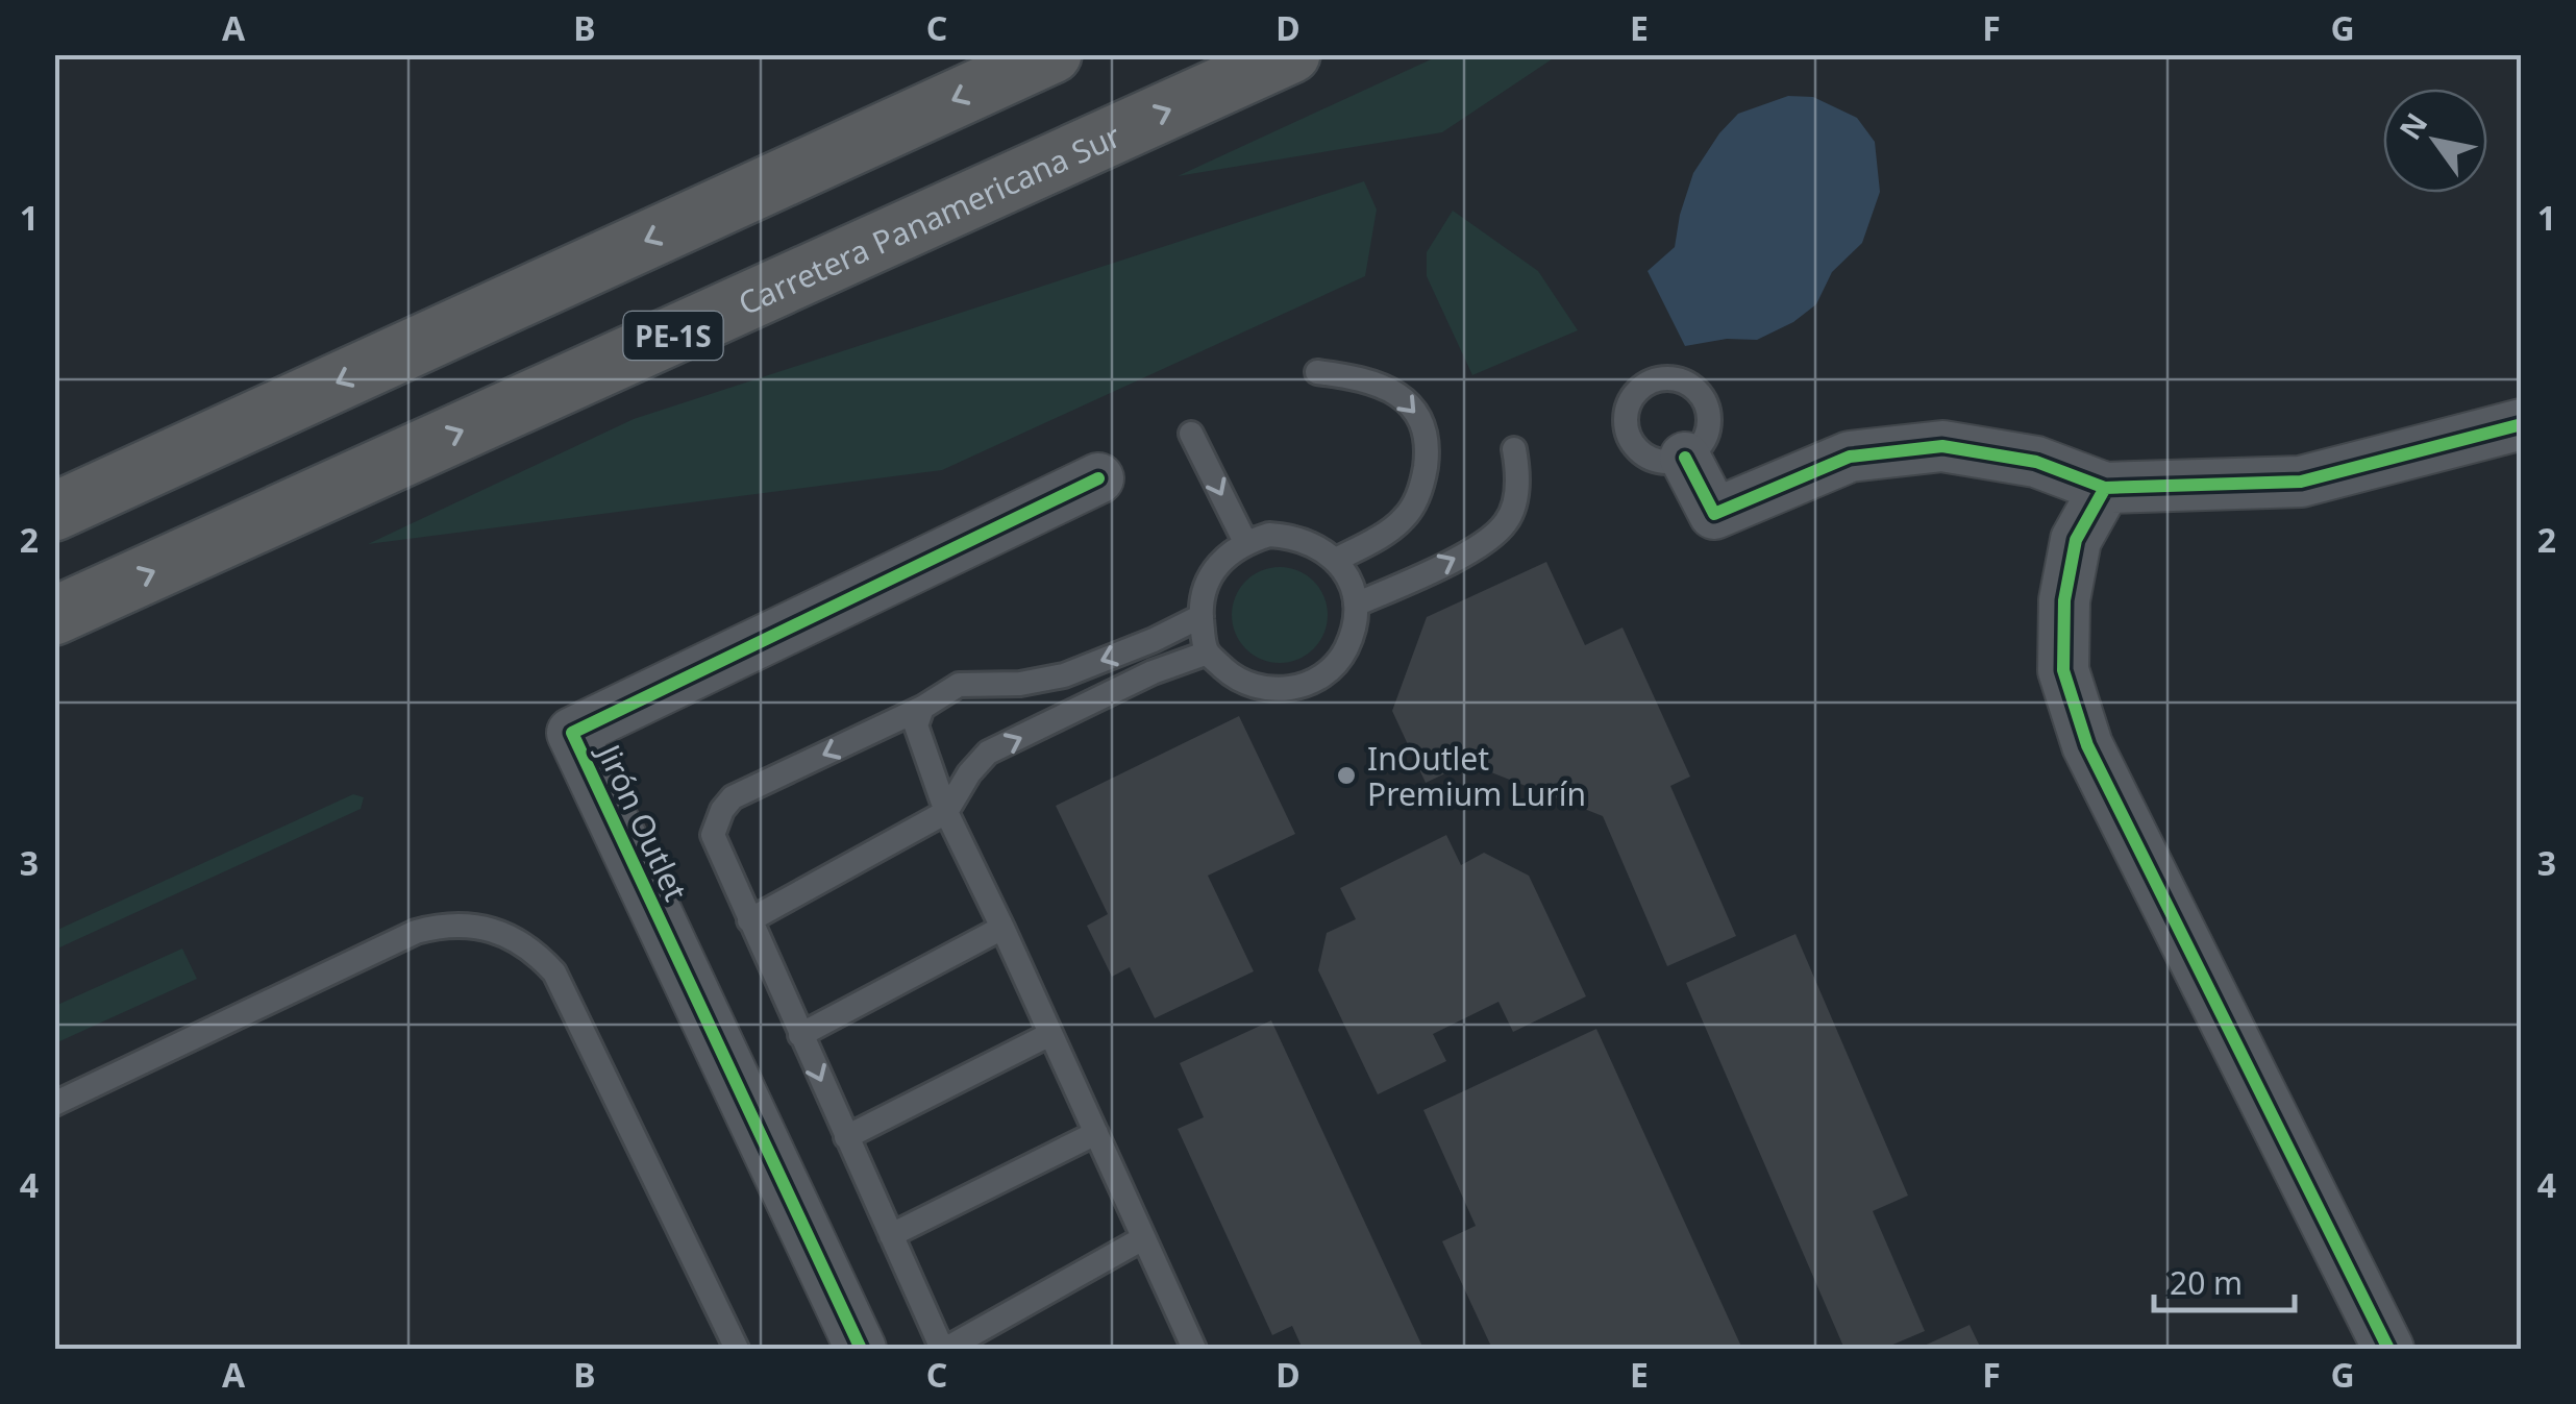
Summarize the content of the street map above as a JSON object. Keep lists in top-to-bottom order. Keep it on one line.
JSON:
{"streets":{"highway":["Carretera Panamericana Sur","PE-1S"],"street":["Jirón Outlet"]},"places":["InOutlet Premium Lurín"],"scale_bar":"20 m","north":"top left","grid":{"columns":["A","B","C","D","E","F","G"],"rows":["1","2","3","4"]}}
